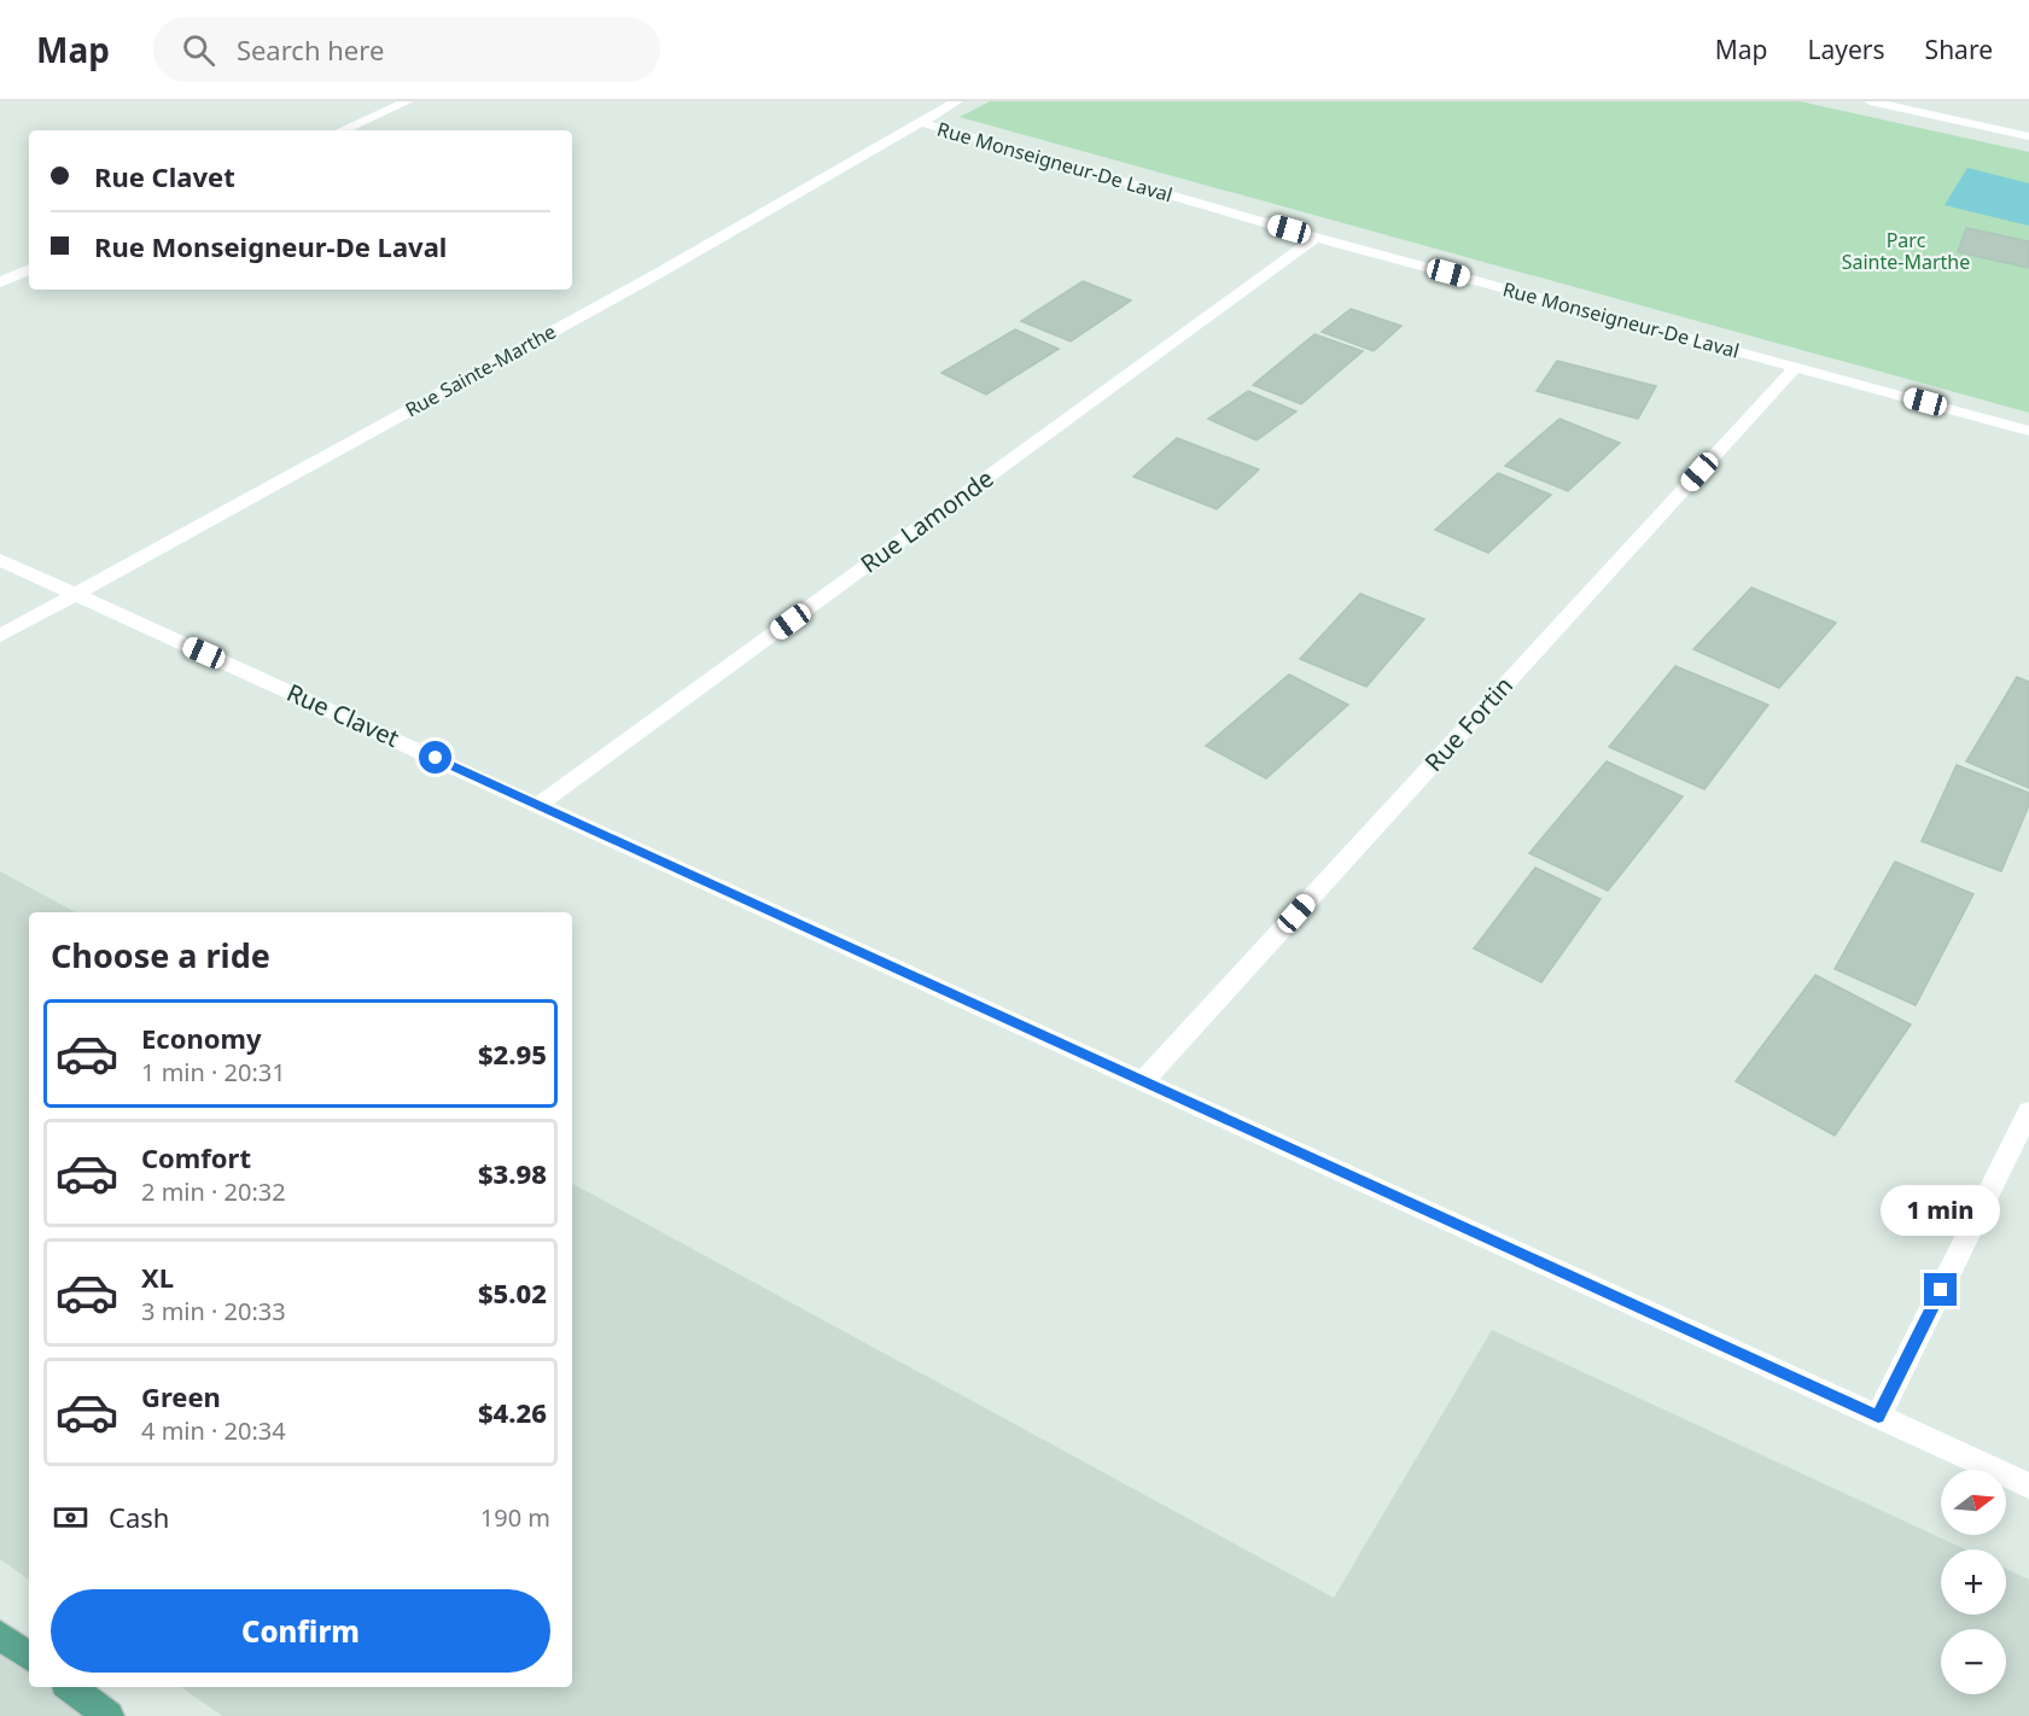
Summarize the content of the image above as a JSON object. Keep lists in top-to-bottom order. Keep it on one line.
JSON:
{"streets":{"street":["Rue Monseigneur-De Laval","Rue Sainte-Marthe","Rue Lamonde","Rue Clavet","Rue Fortin"]},"crossings":[["Rue Monseigneur-De Laval","Rue Sainte-Marthe"],["Rue Monseigneur-De Laval","Rue Lamonde"],["Rue Monseigneur-De Laval","Rue Fortin"],["Rue Sainte-Marthe","Rue Clavet"],["Rue Lamonde","Rue Clavet"],["Rue Clavet","Rue Fortin"]],"parks":["Parc Sainte-Marthe"],"north":"right","page":{"header":"Map","search":"Search here","nav":["Map","Layers","Share"],"banner":["Rue Clavet","Rue Monseigneur-De Laval"],"heading":"Choose a ride","list":[{"name":"Economy","note":"1 min · 20:31","value":"$2.95"},{"name":"Comfort","note":"2 min · 20:32","value":"$3.98"},{"name":"XL","note":"3 min · 20:33","value":"$5.02"},{"name":"Green","note":"4 min · 20:34","value":"$4.26"}],"bubble":"1 min","map_buttons":["+","−"],"pay":["Cash","190 m"],"buttons":"Confirm"}}
